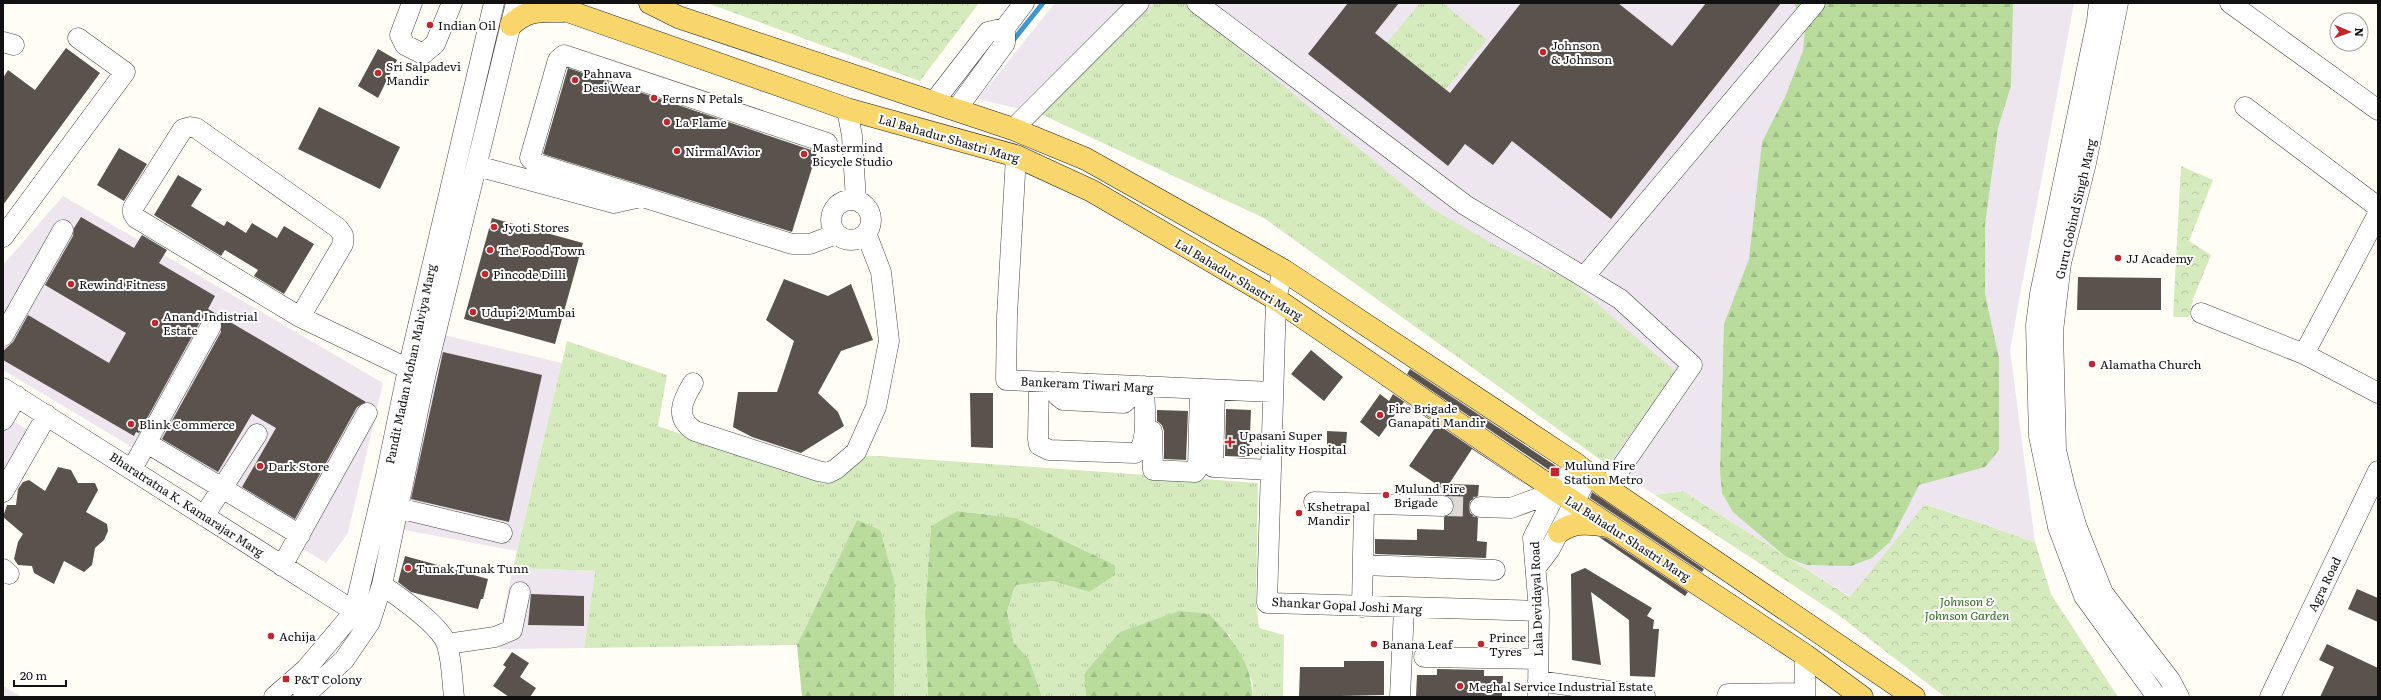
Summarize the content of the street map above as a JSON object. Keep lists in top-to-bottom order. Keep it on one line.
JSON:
{"streets":{"main road":["Lal Bahadur Shastri Marg"],"street":["Guru Gobind Singh Marg","Pandit Madan Mohan Malviya Marg","Bankeram Tiwari Marg","Bharatratna K. Kamarajar Marg","Agra Road","Lala Devidayal Road","Shankar Gopal Joshi Marg"]},"crossings":[["Lal Bahadur Shastri Marg","Bankeram Tiwari Marg"],["Lal Bahadur Shastri Marg","Lala Devidayal Road"],["Lal Bahadur Shastri Marg","Shankar Gopal Joshi Marg"],["Pandit Madan Mohan Malviya Marg","Bharatratna K. Kamarajar Marg"],["Bankeram Tiwari Marg","Shankar Gopal Joshi Marg"],["Lala Devidayal Road","Shankar Gopal Joshi Marg"]],"parks":["Johnson & Johnson Garden"],"places":{"other":["Indian Oil","Johnson & Johnson","Sri Salpadevi Mandir","Pahnava Desi Wear","Ferns N Petals","La Flame","Nirmal Avior","Mastermind Bicycle Studio","Jyoti Stores","The Food Town","JJ Academy","Pincode Dilli","Rewind Fitness","Udupi 2 Mumbai","Anand Indistrial Estate","Alamatha Church","Fire Brigade Ganapati Mandir","Blink Commerce","Dark Store","Mulund Fire Brigade","Kshetrapal Mandir","Tunak Tunak Tunn","Achija","Banana Leaf","Prince Tyres","Meghal Service Industrial Estate"],"health":["Upasani Super Speciality Hospital"],"transit":["Mulund Fire Station Metro","P&T Colony"]},"scale_bar":"20 m","north":"right"}
